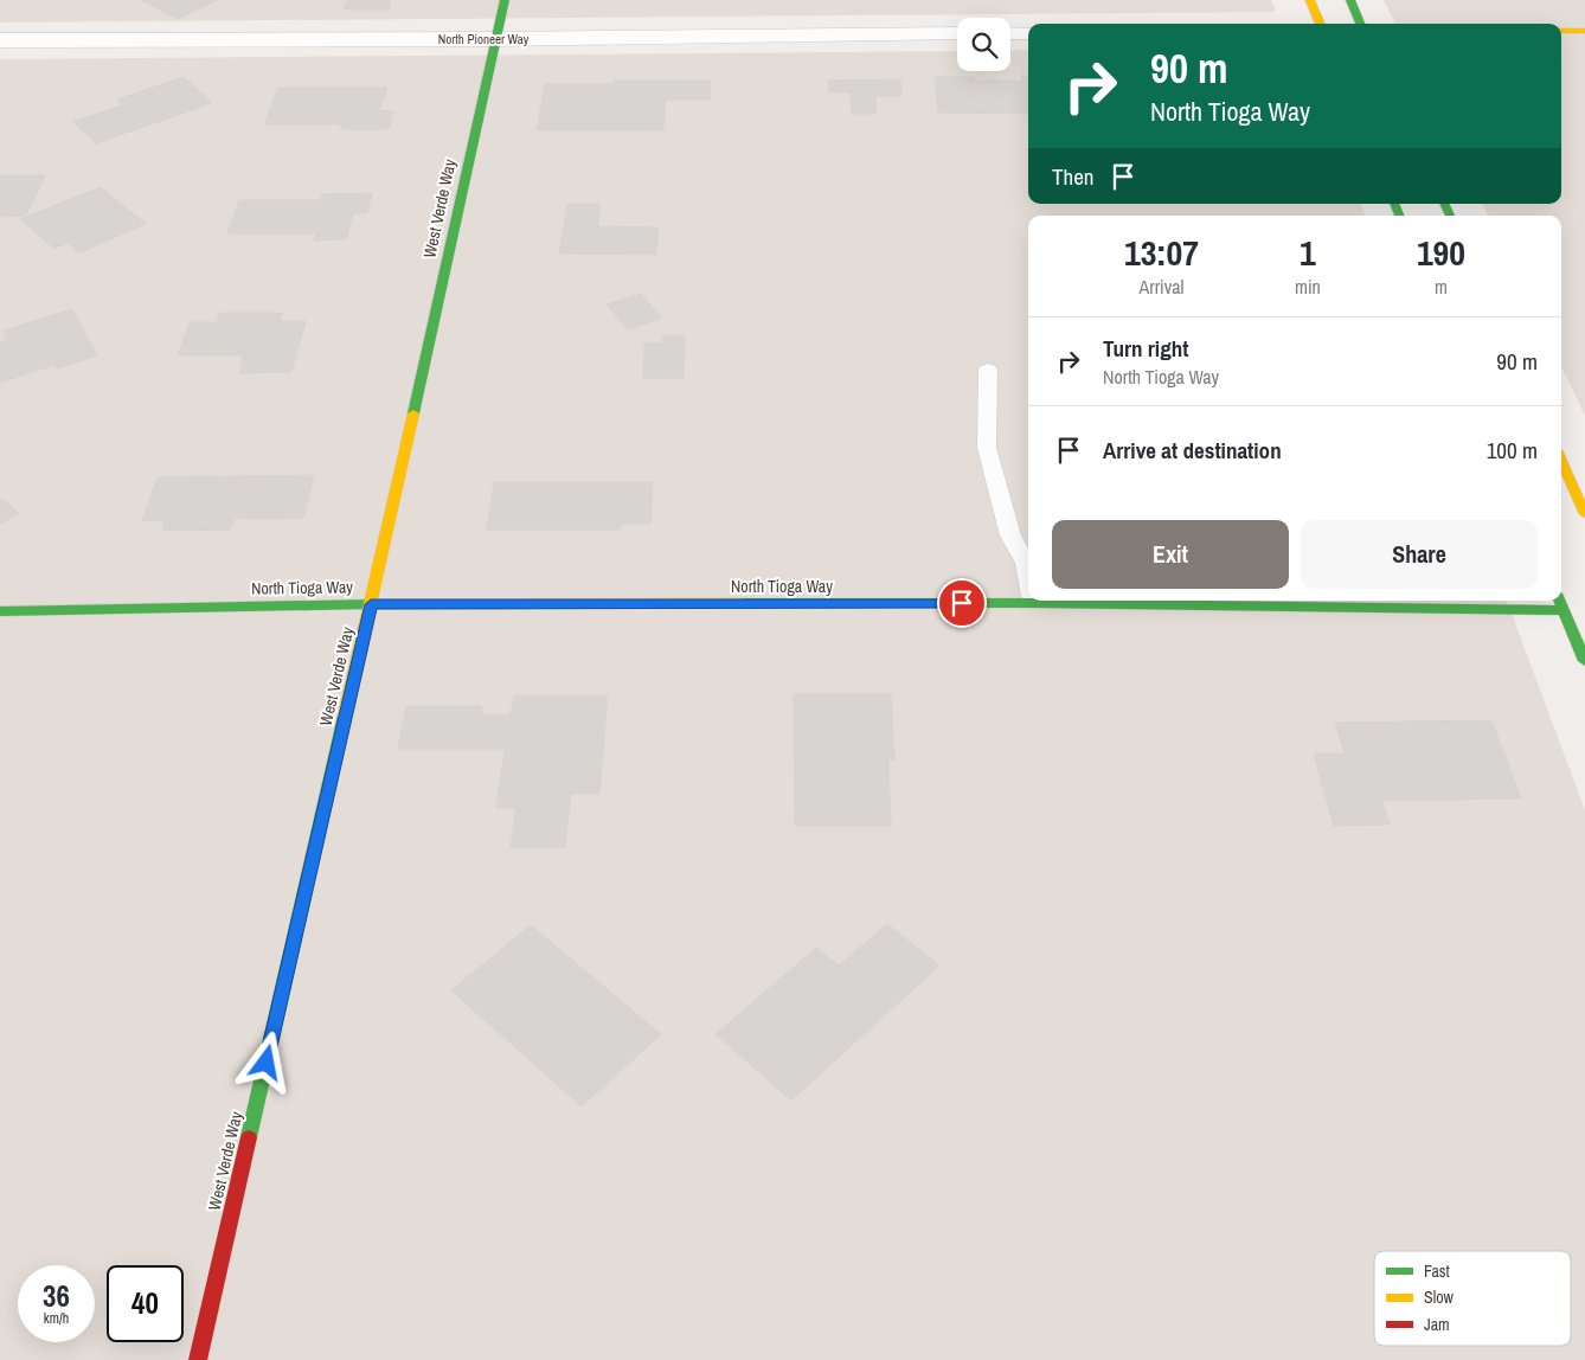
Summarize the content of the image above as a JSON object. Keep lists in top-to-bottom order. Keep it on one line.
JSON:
{"streets":{"street":["North Pioneer Way","West Verde Way","North Tioga Way"]},"crossings":[["North Pioneer Way","West Verde Way"],["West Verde Way","North Tioga Way"]],"legend":["Fast","Slow","Jam"],"page":{"turn":["90 m","North Tioga Way"],"then":"Then","eta":["13:07","Arrival","1","min","190","m"],"list":[{"name":"Turn right","note":"North Tioga Way","value":"90 m"},{"name":"Arrive at destination","value":"100 m"}],"buttons":["Exit","Share"],"speed":"36 km/h","limit":"40"}}
